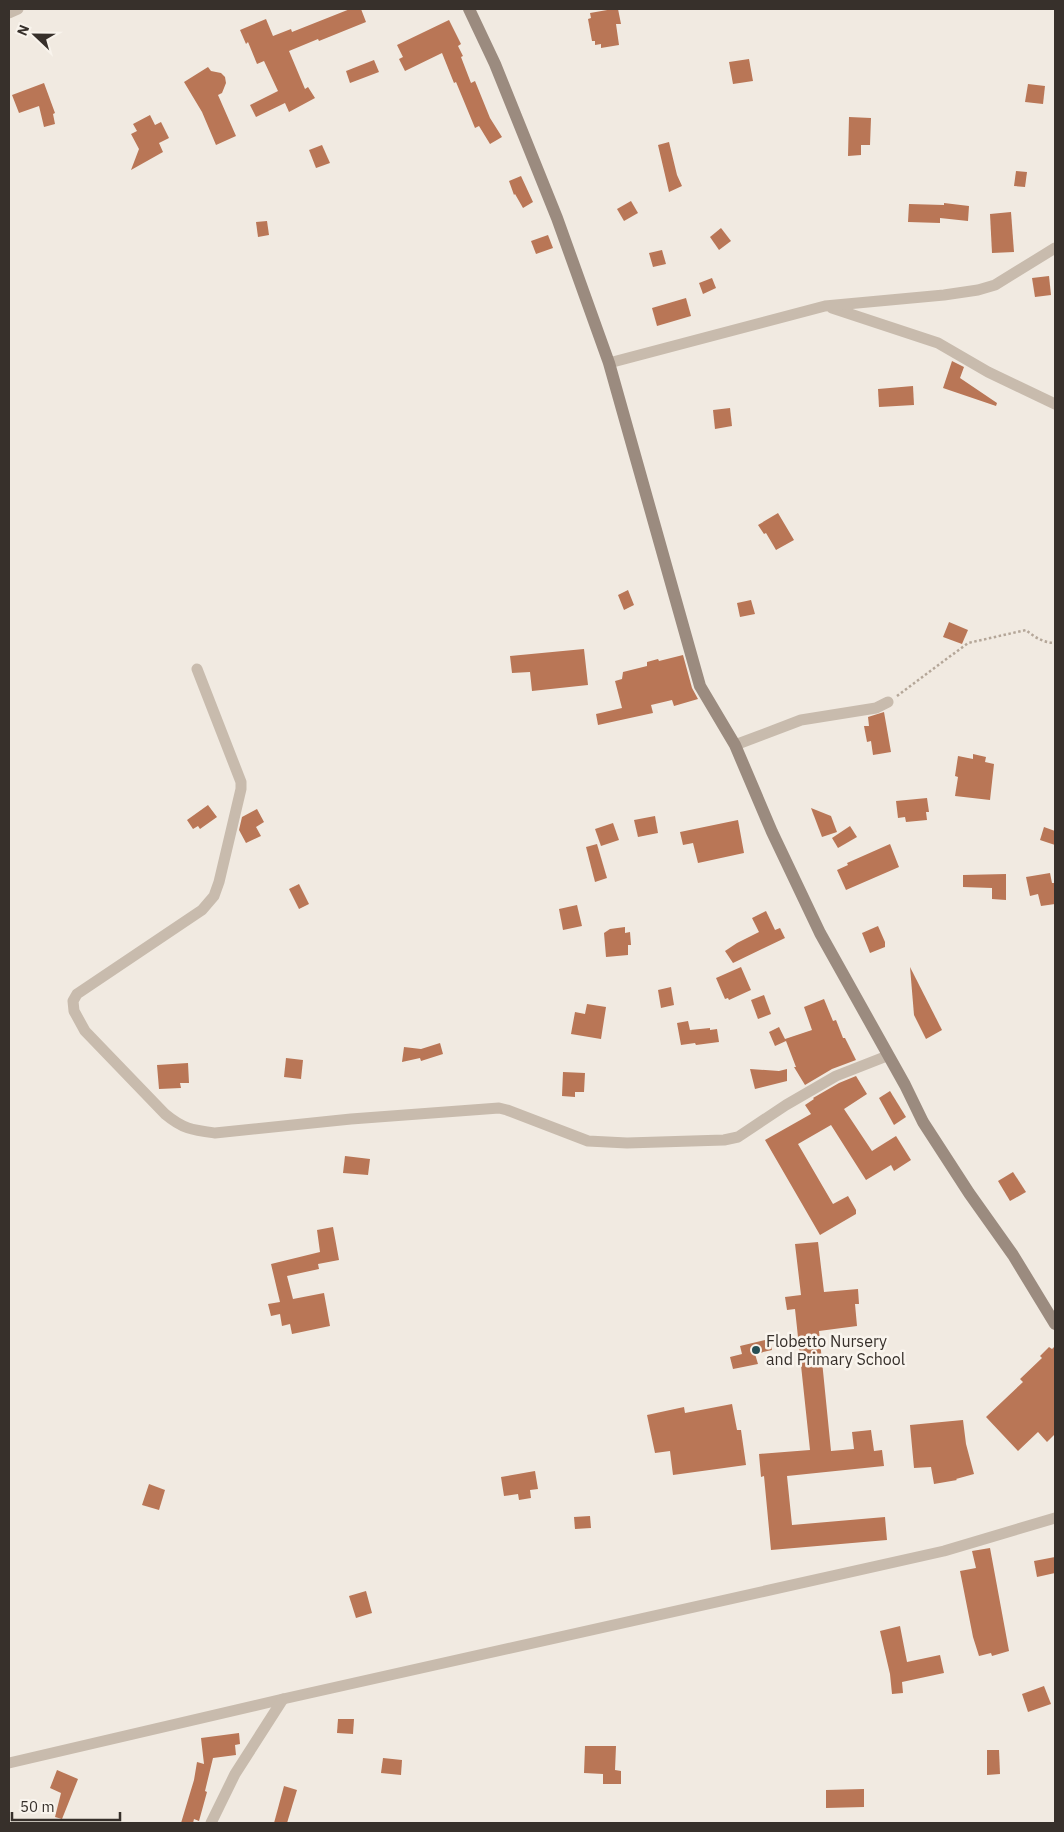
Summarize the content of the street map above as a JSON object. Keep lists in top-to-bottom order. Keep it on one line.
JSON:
{"places":["Flobetto Nursery and Primary School"],"scale_bar":"50 m","north":"left"}
